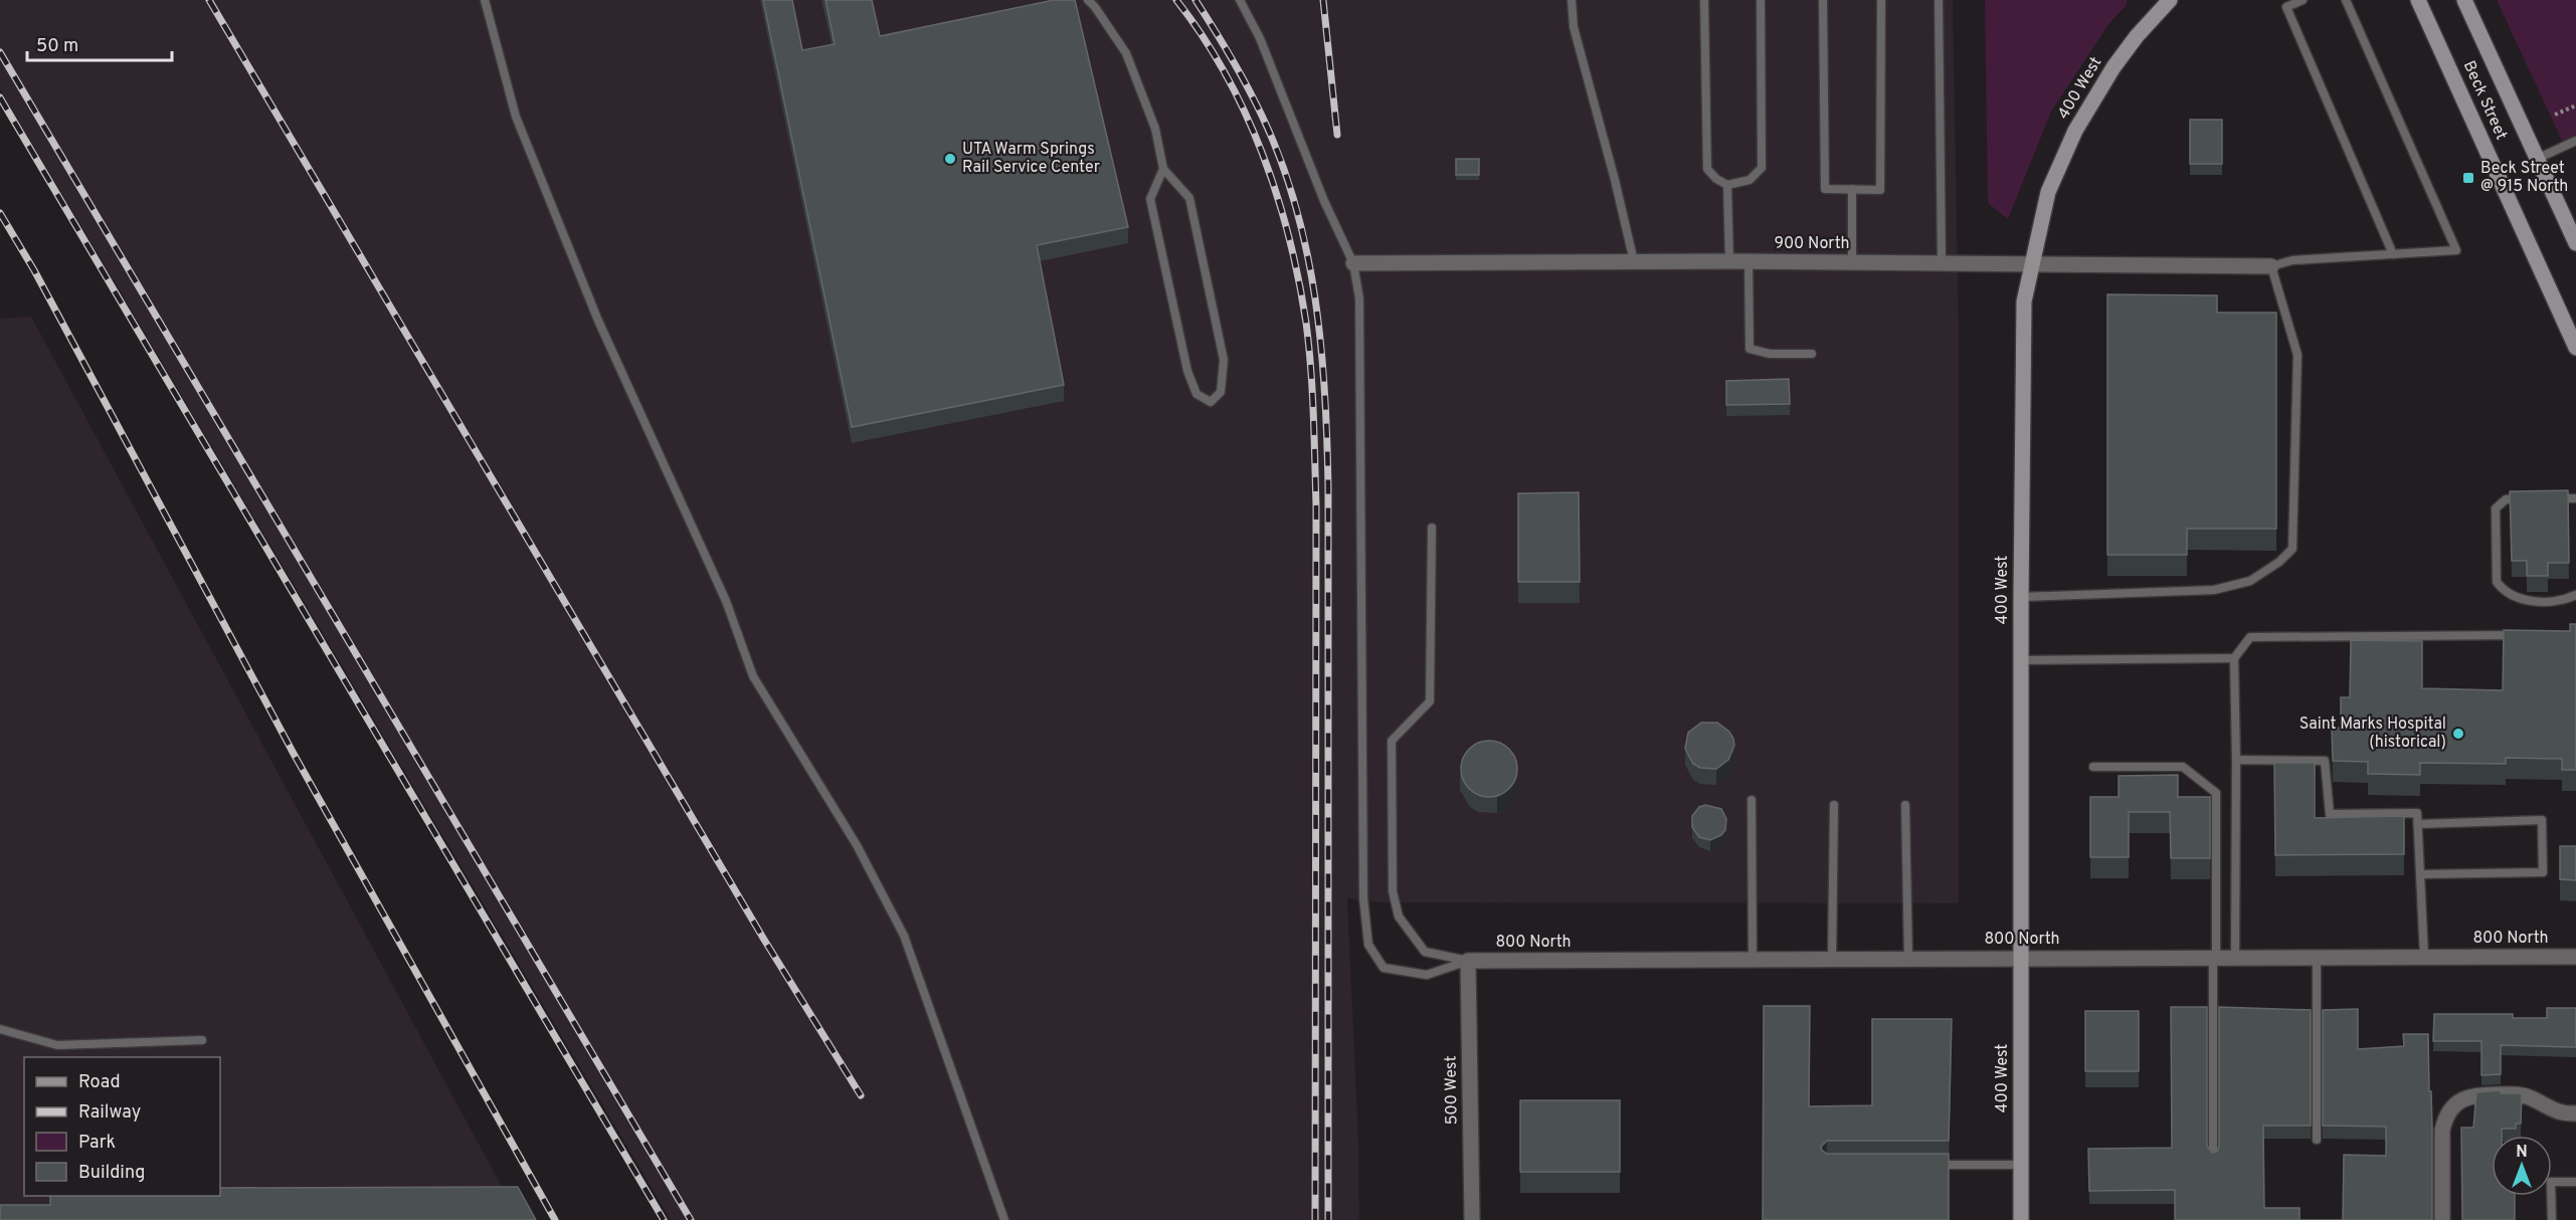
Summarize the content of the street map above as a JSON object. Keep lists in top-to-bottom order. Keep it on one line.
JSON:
{"streets":{"street":["400 West","Beck Street","900 North","800 North","500 West"]},"crossings":[["400 West","900 North"],["400 West","800 North"],["800 North","500 West"]],"places":{"other":["UTA Warm Springs Rail Service Center","Saint Marks Hospital (historical)"],"transit":["Beck Street @ 915 North"]},"legend":["Road","Railway","Park","Building"],"scale_bar":"50 m","north":"top"}
